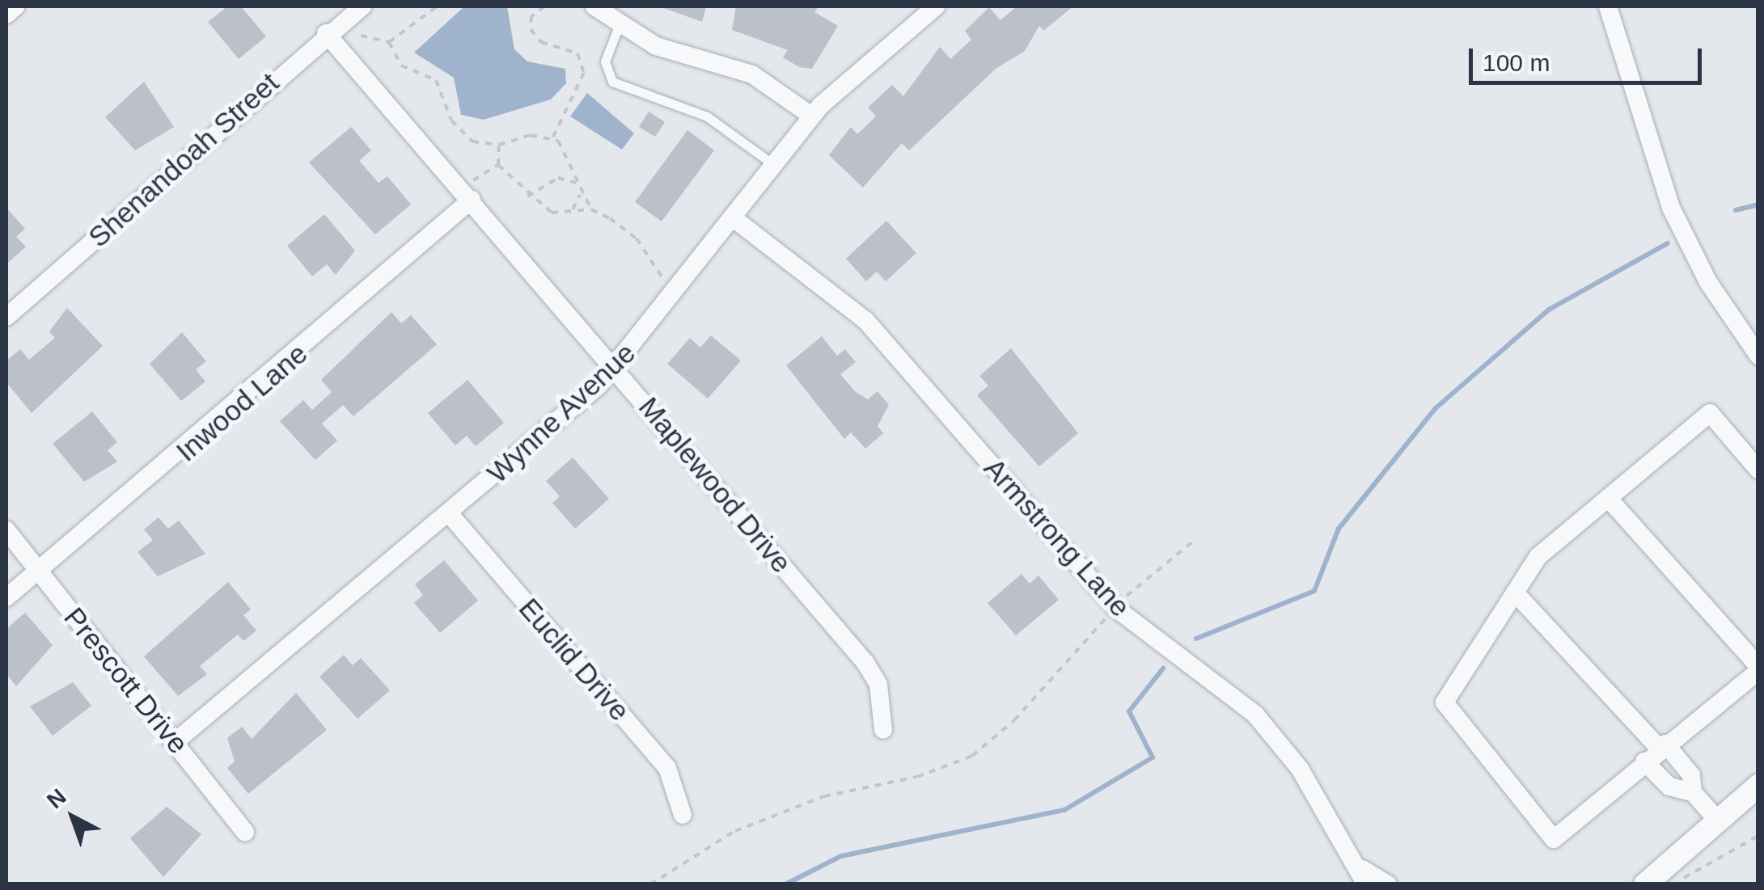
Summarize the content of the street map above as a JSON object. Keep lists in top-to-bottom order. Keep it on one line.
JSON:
{"streets":{"street":["Shenandoah Street","Inwood Lane","Wynne Avenue","Maplewood Drive","Armstrong Lane","Euclid Drive","Prescott Drive"]},"crossings":[["Shenandoah Street","Maplewood Drive"],["Inwood Lane","Maplewood Drive"],["Inwood Lane","Prescott Drive"],["Wynne Avenue","Maplewood Drive"],["Wynne Avenue","Armstrong Lane"],["Wynne Avenue","Euclid Drive"],["Wynne Avenue","Prescott Drive"]],"scale_bar":"100 m","north":"top left"}
